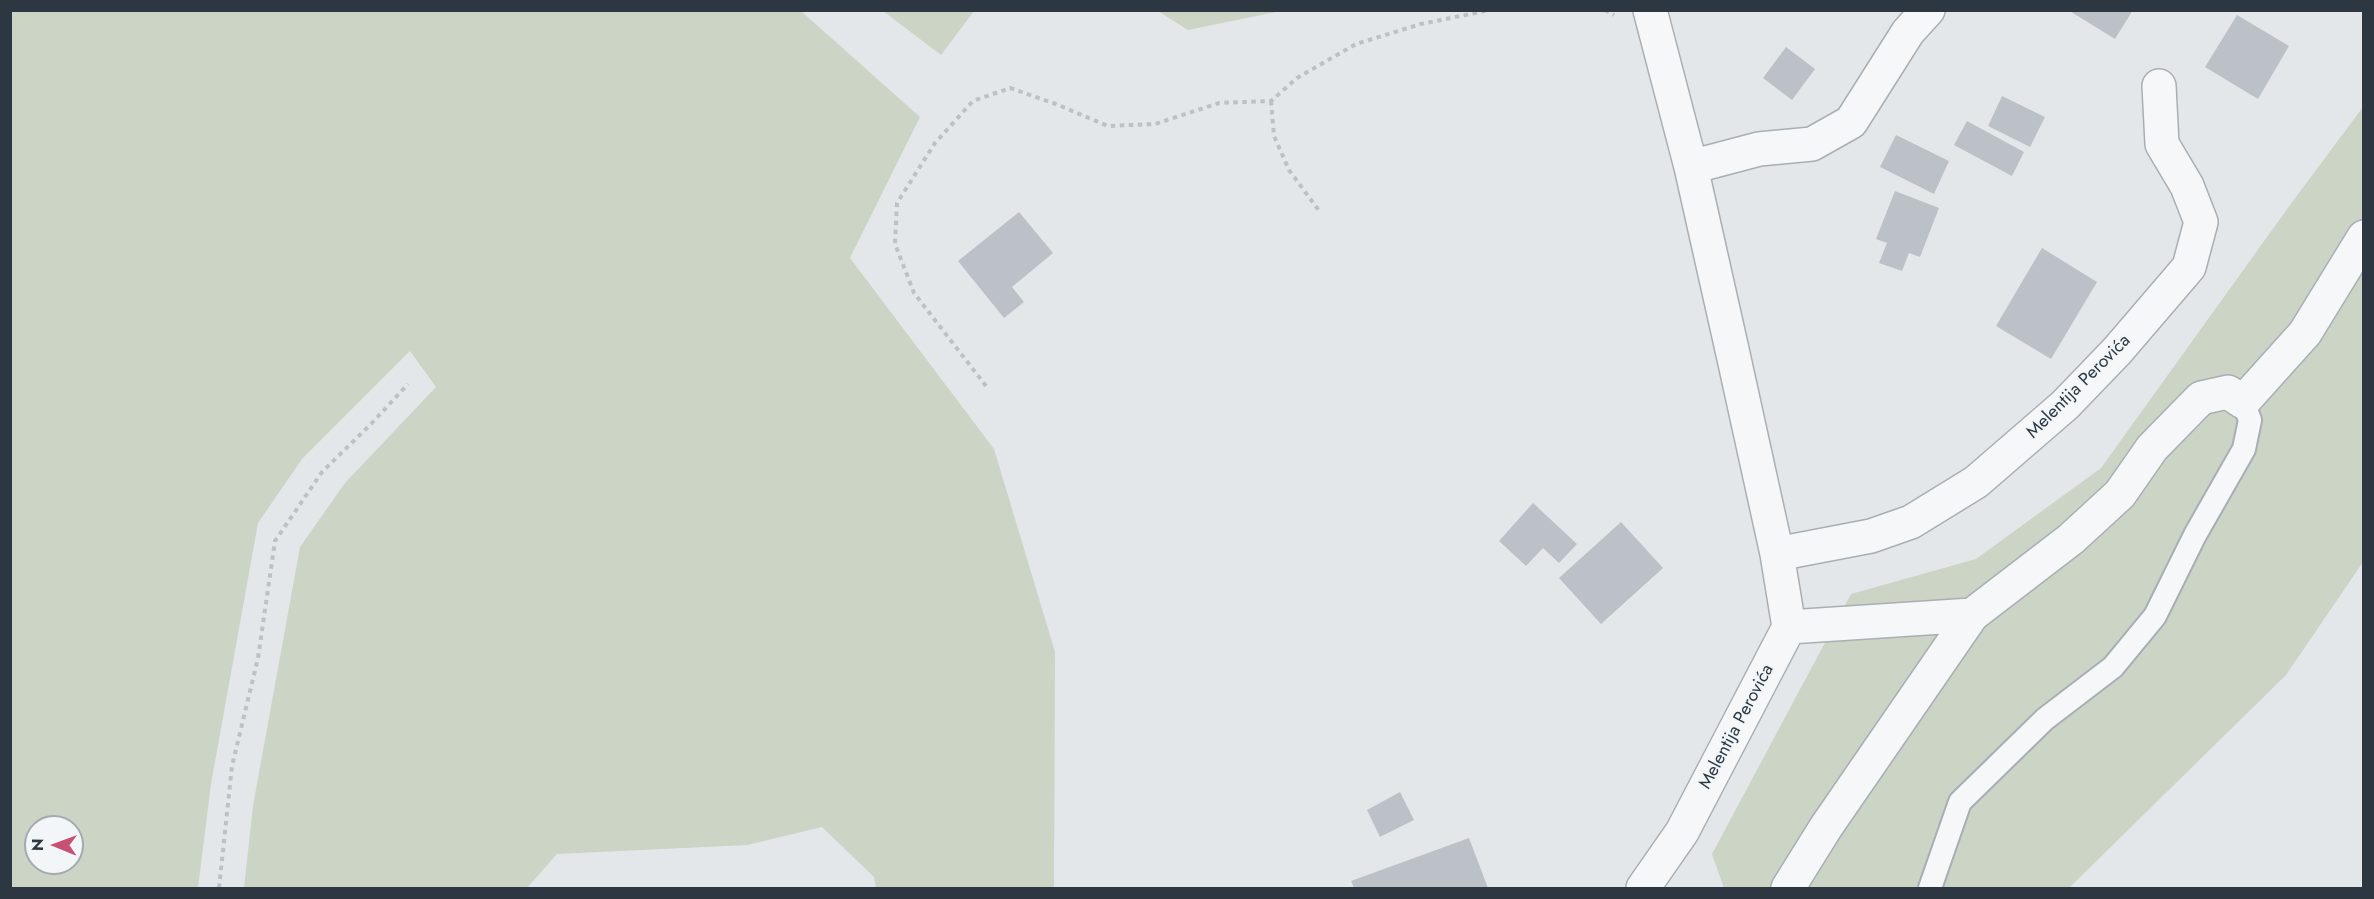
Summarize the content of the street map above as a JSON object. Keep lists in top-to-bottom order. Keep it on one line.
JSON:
{"streets":{"street":["Melentija Perovića"]},"north":"left"}
